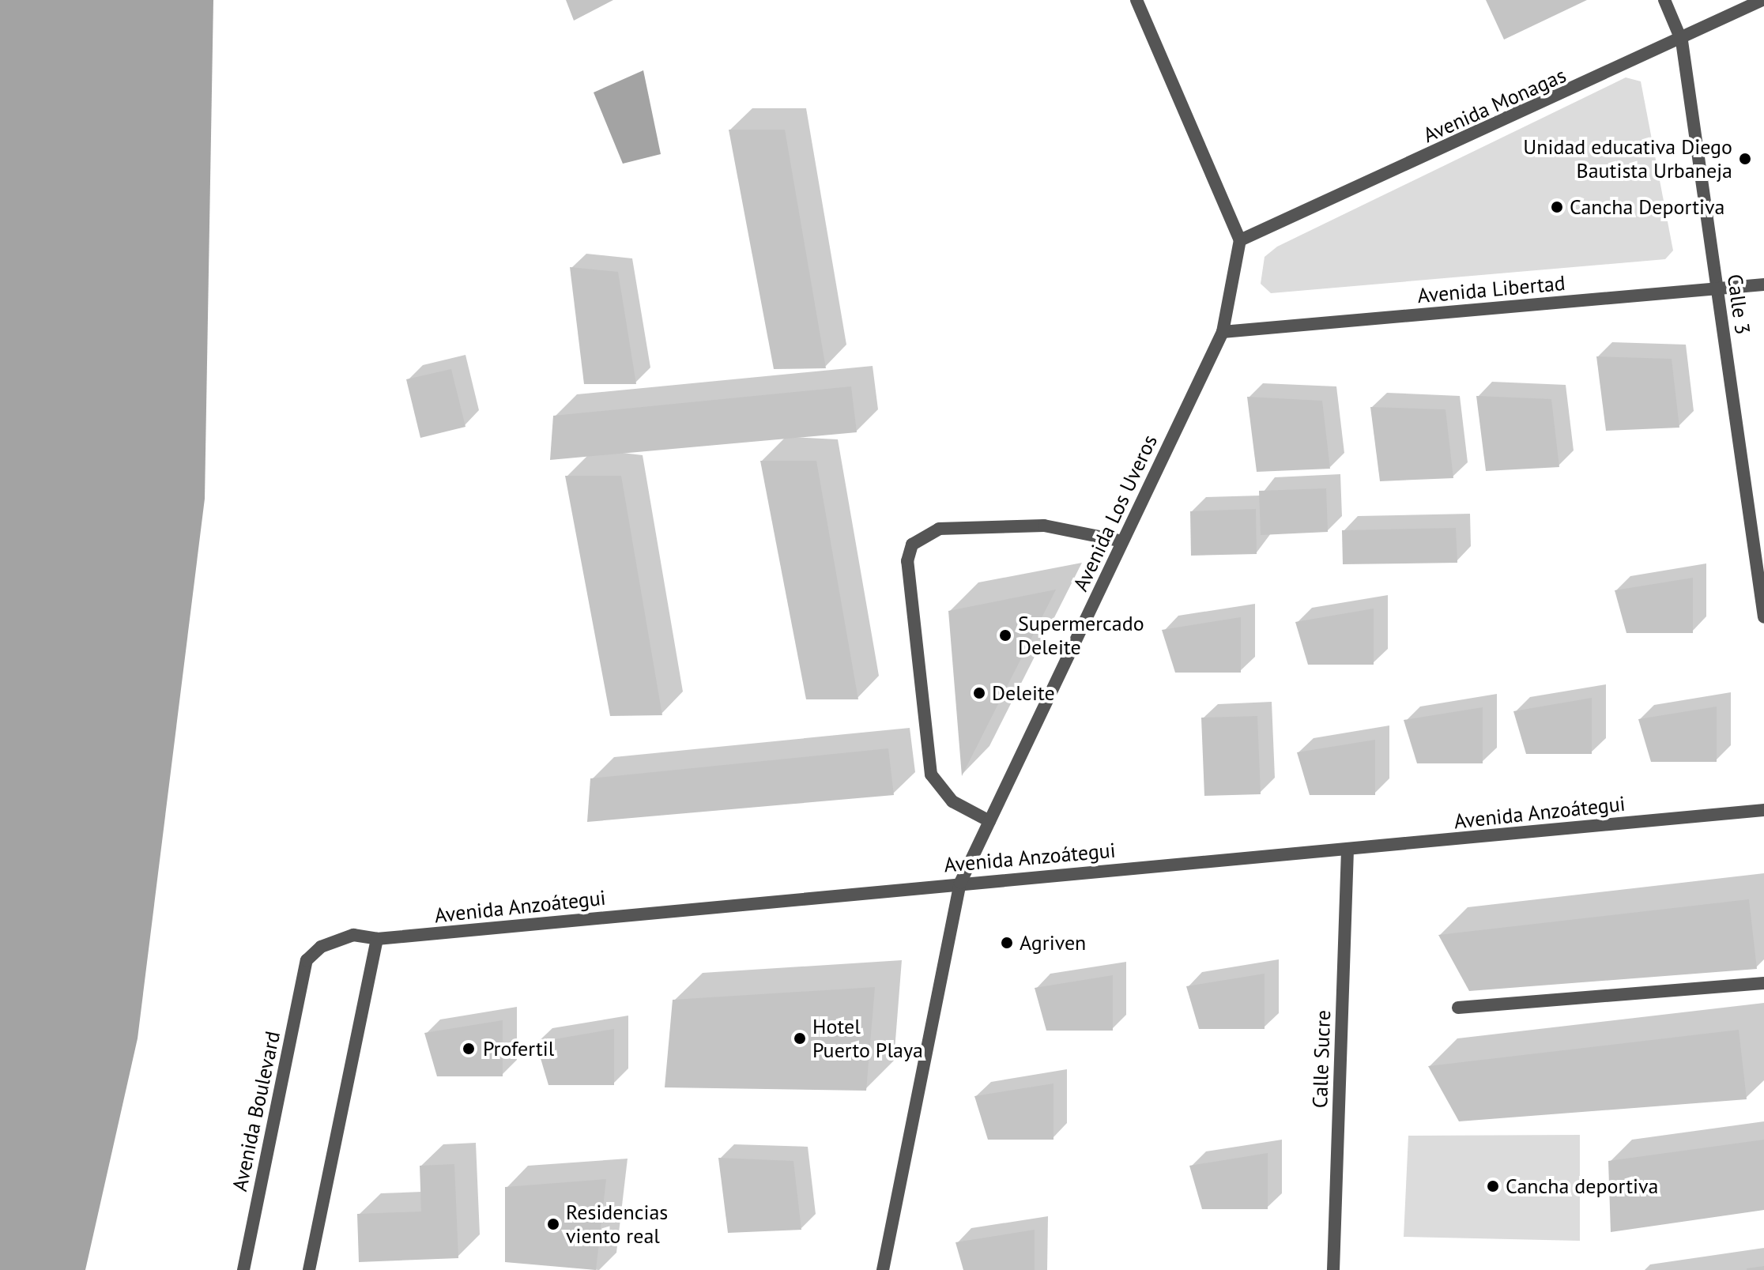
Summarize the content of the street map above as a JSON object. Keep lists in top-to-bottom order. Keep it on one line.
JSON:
{"streets":{"street":["Avenida Monagas","Avenida Libertad","Calle 3","Avenida Los Uveros","Avenida Anzoátegui","Calle Sucre","Avenida Boulevard"]},"crossings":[["Avenida Monagas","Calle 3"],["Avenida Monagas","Avenida Los Uveros"],["Avenida Libertad","Calle 3"],["Avenida Libertad","Avenida Los Uveros"],["Avenida Los Uveros","Avenida Anzoátegui"],["Avenida Anzoátegui","Calle Sucre"],["Avenida Anzoátegui","Avenida Boulevard"]],"places":["Unidad educativa Diego Bautista Urbaneja","Cancha Deportiva","Supermercado Deleite","Deleite","Agriven","Hotel Puerto Playa","Profertil","Cancha deportiva","Residencias viento real"]}
